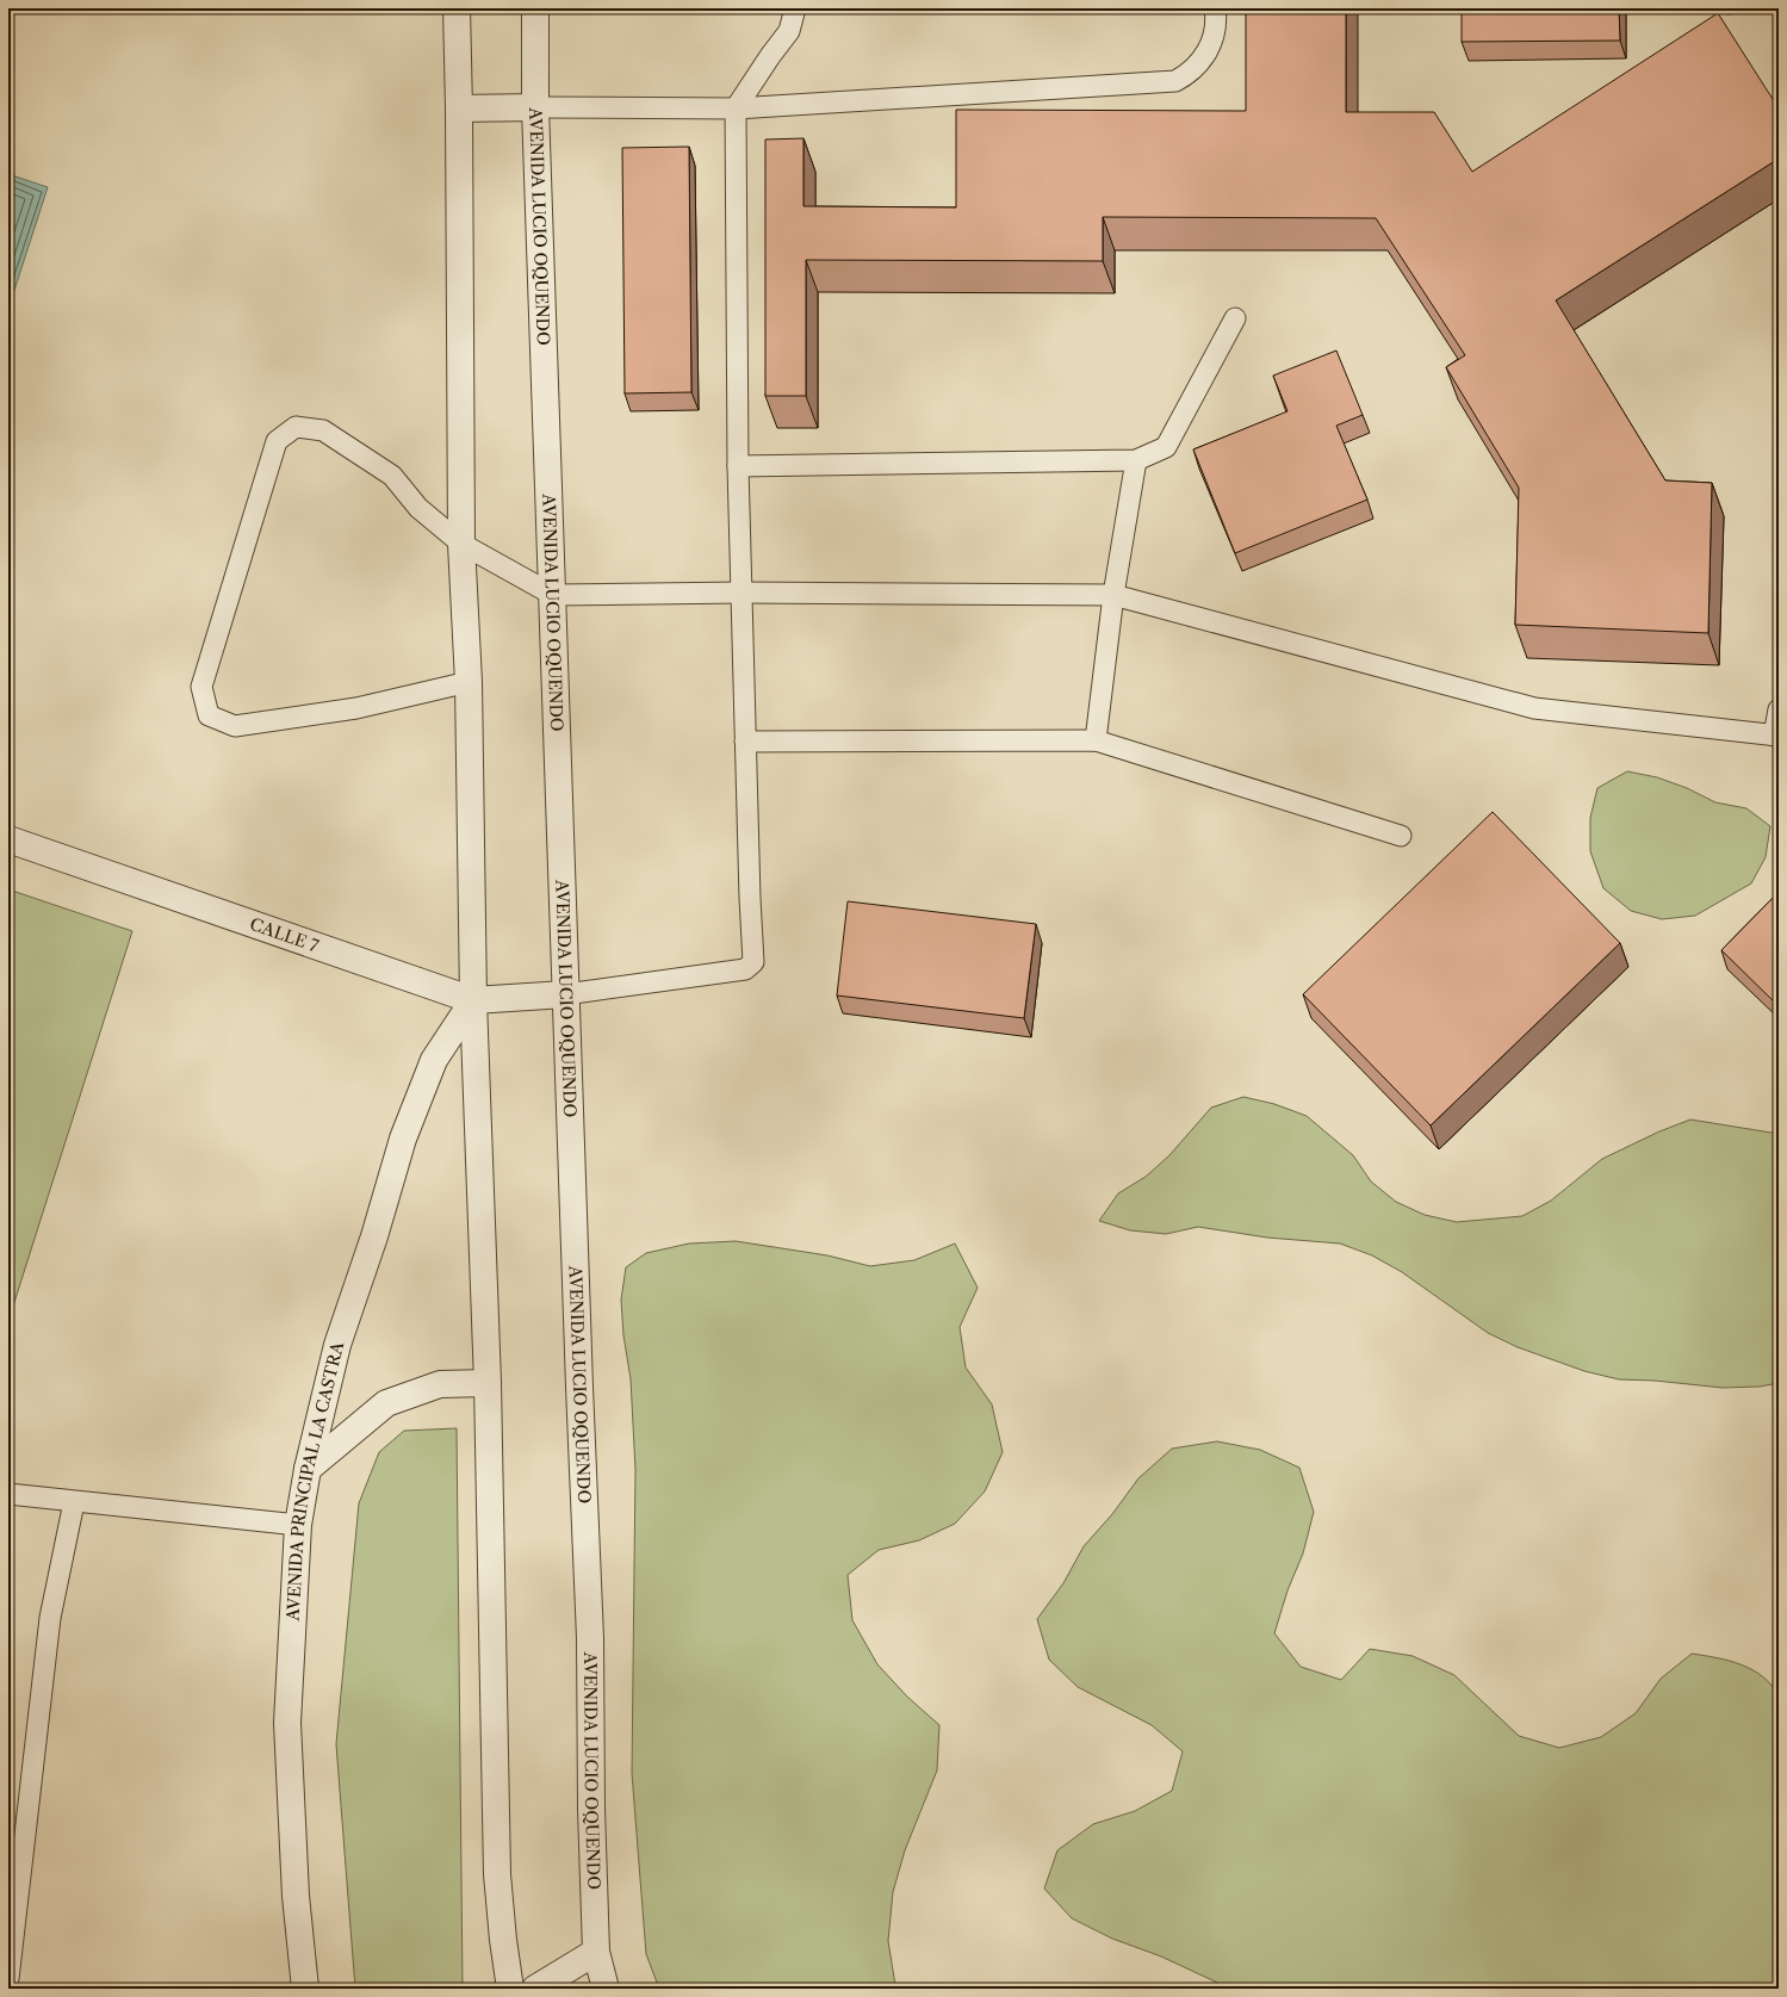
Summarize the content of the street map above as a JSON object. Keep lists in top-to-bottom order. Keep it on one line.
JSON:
{"streets":{"street":["AVENIDA LUCIO OQUENDO","CALLE 7","AVENIDA PRINCIPAL LA CASTRA"]},"crossings":[["AVENIDA LUCIO OQUENDO","CALLE 7"],["CALLE 7","AVENIDA PRINCIPAL LA CASTRA"]]}
